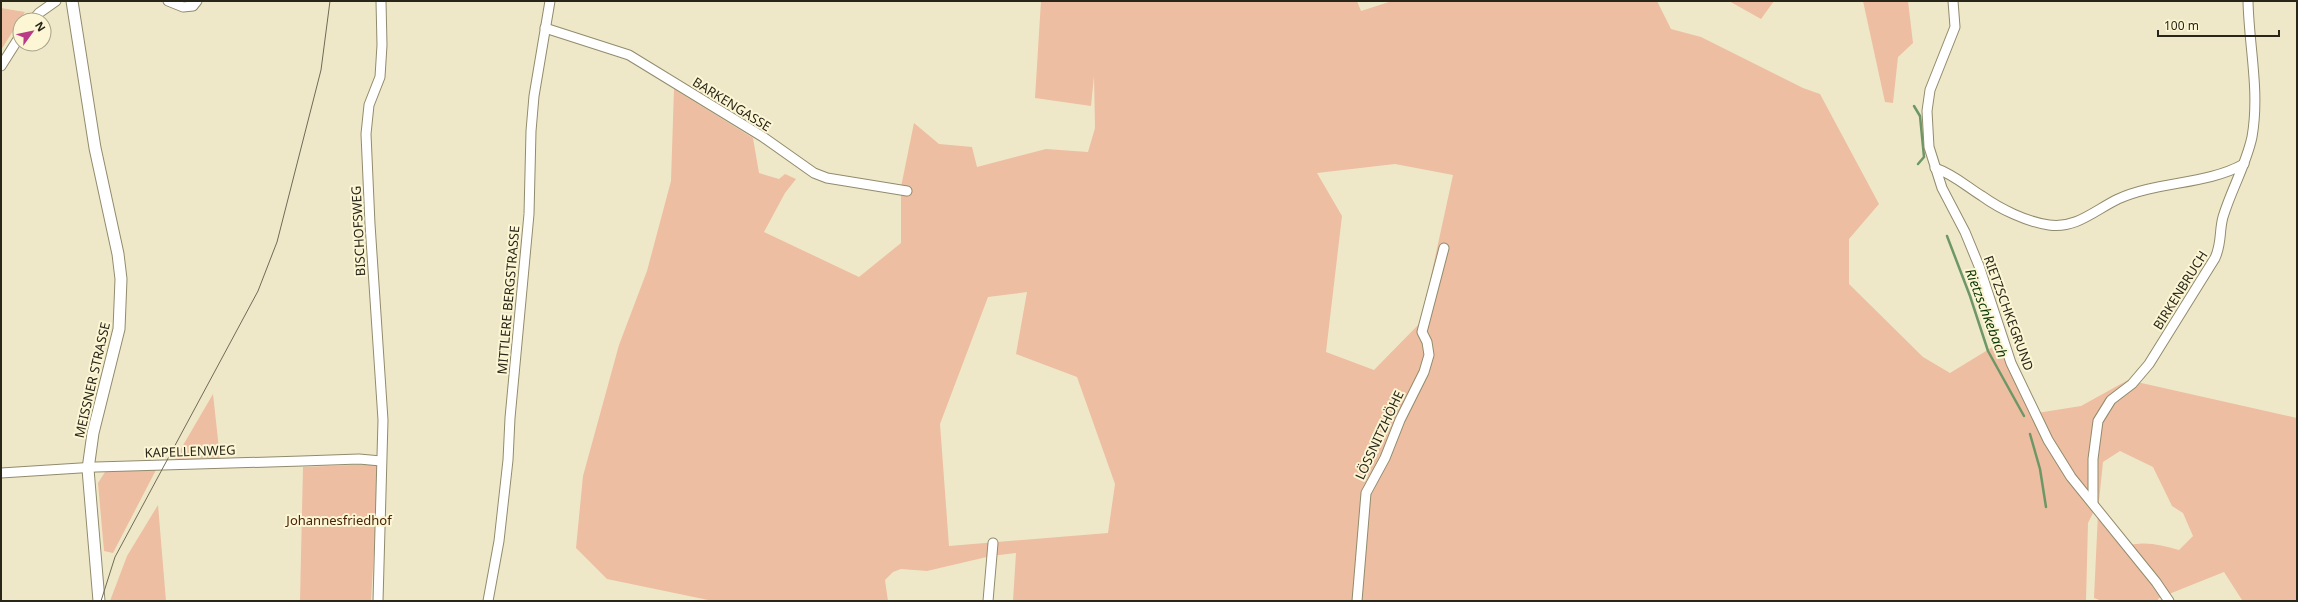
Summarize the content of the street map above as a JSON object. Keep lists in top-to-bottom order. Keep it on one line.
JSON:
{"streets":{"main road":["MEISSNER STRASSE"],"street":["BARKENGASSE","BISCHOFSWEG","BIRKENBRUCH","MITTLERE BERGSTRASSE","RIETZSCHKEGRUND","LÖSSNITZHÖHE","KAPELLENWEG"]},"crossings":[["BARKENGASSE","MITTLERE BERGSTRASSE"],["BISCHOFSWEG","KAPELLENWEG"],["BIRKENBRUCH","RIETZSCHKEGRUND"],["MEISSNER STRASSE","KAPELLENWEG"]],"water":["Rietzschkebach"],"parks":["Johannesfriedhof"],"scale_bar":"100 m","north":"top right"}
